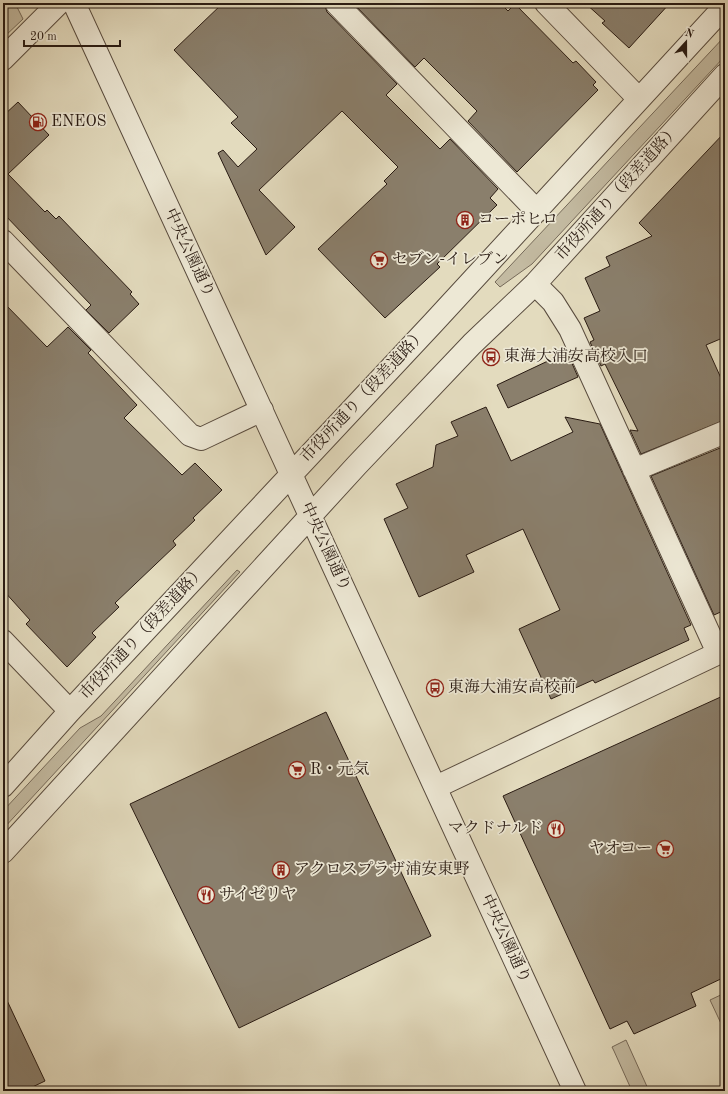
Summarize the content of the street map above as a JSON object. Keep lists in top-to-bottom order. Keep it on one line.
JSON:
{"streets":{"street":["市役所通り（段差道路）","中央公園通り"]},"crossings":[["市役所通り（段差道路）","中央公園通り"]],"places":{"fuel station":["ENEOS"],"building":["コーポヒロ","アクロスプラザ浦安東野"],"supermarket":["セブン-イレブン","R・元気","ヤオコー"],"bus stop":["東海大浦安高校入口","東海大浦安高校前"],"restaurant":["マクドナルド","サイゼリヤ"]},"scale_bar":"20 m","north":"top"}
